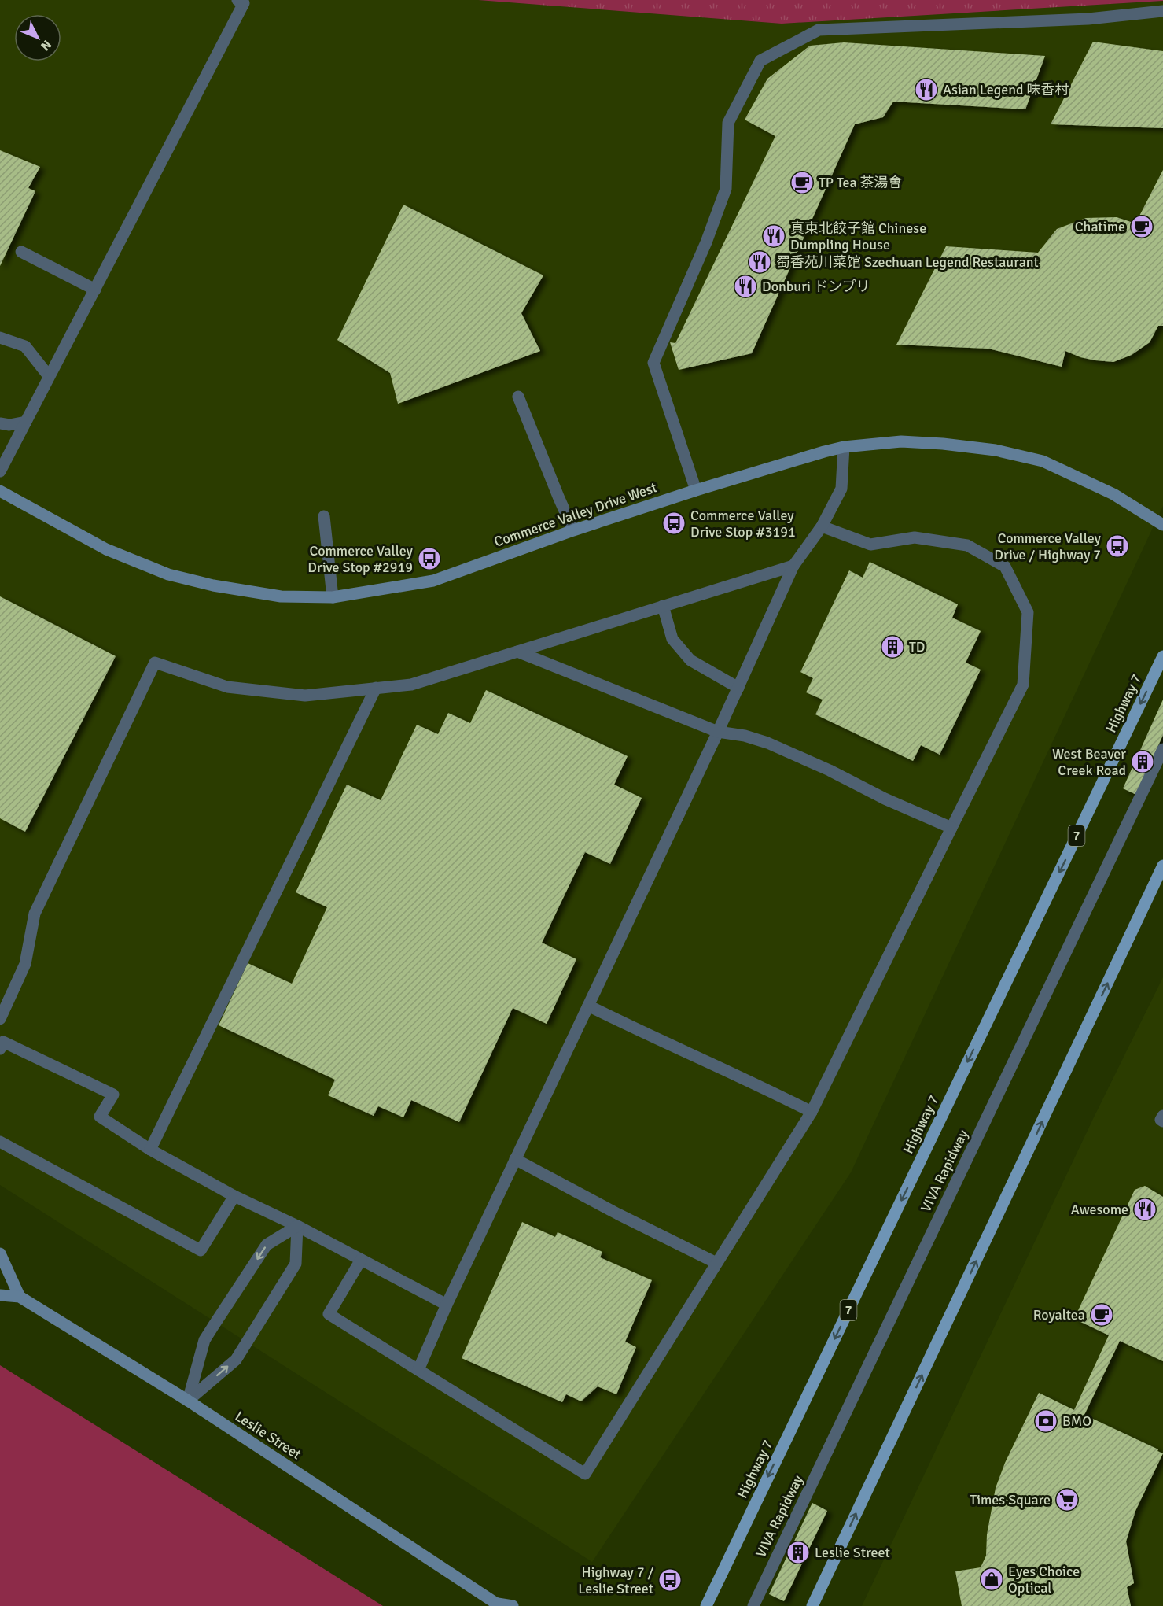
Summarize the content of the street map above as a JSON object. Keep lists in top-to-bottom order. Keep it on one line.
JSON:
{"streets":{"main road":["Highway 7","7"],"street":["Commerce Valley Drive West","Leslie Street"],"lane":["VIVA Rapidway"]},"places":{"restaurant":["Asian Legend 味香村","真東北餃子館 Chinese Dumpling House","蜀香苑川菜馆 Szechuan Legend Restaurant","Donburi ドンプリ","Awesome"],"cafe":["TP Tea 茶湯㑹","Chatime","Royaltea"],"bus stop":["Commerce Valley Drive Stop #3191","Commerce Valley Drive / Highway 7","Commerce Valley Drive Stop #2919","Highway 7 / Leslie Street"],"building":["TD","West Beaver Creek Road","Leslie Street"],"bank":["BMO"],"supermarket":["Times Square"],"shop":["Eyes Choice Optical"]},"north":"bottom right"}
